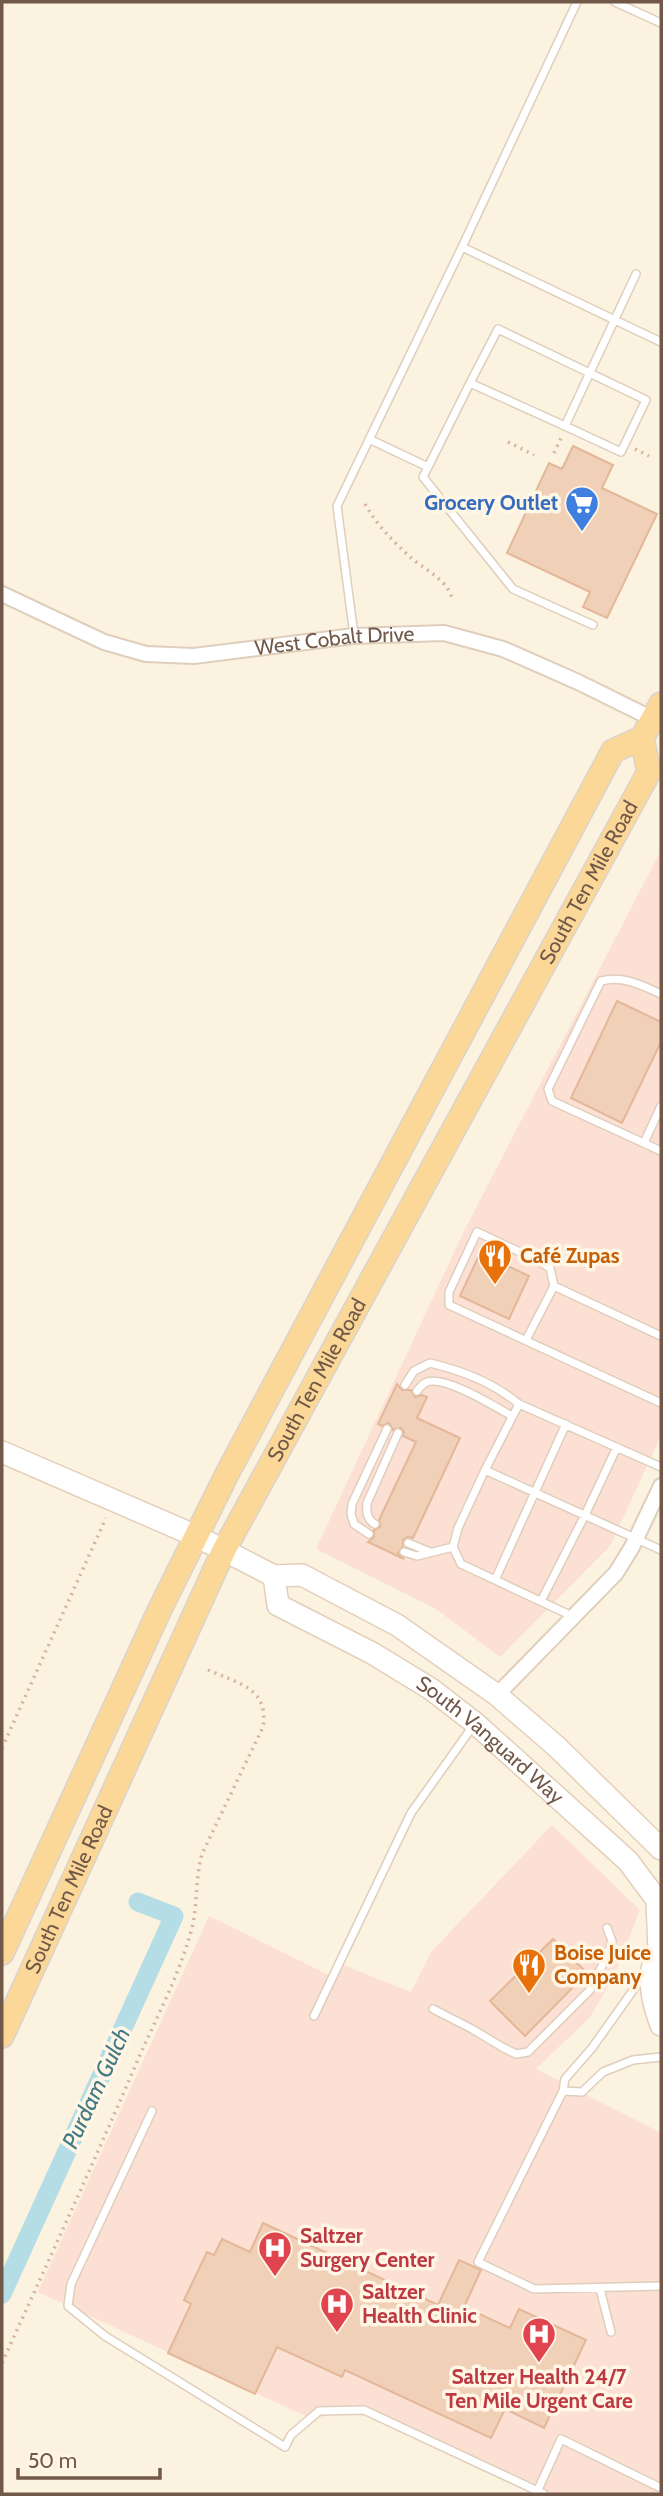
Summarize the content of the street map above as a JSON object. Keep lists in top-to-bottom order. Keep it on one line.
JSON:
{"streets":{"main road":["South Ten Mile Road"],"street":["West Cobalt Drive","South Vanguard Way"]},"crossings":[["West Cobalt Drive","South Ten Mile Road"],["South Ten Mile Road","South Vanguard Way"]],"water":["Purdam Gulch"],"places":{"supermarket":["Grocery Outlet"],"restaurant":["Café Zupas","Boise Juice Company"],"hospital":["Saltzer Surgery Center","Saltzer Health Clinic","Saltzer Health 24/7 Ten Mile Urgent Care"]},"scale_bar":"50 m"}
